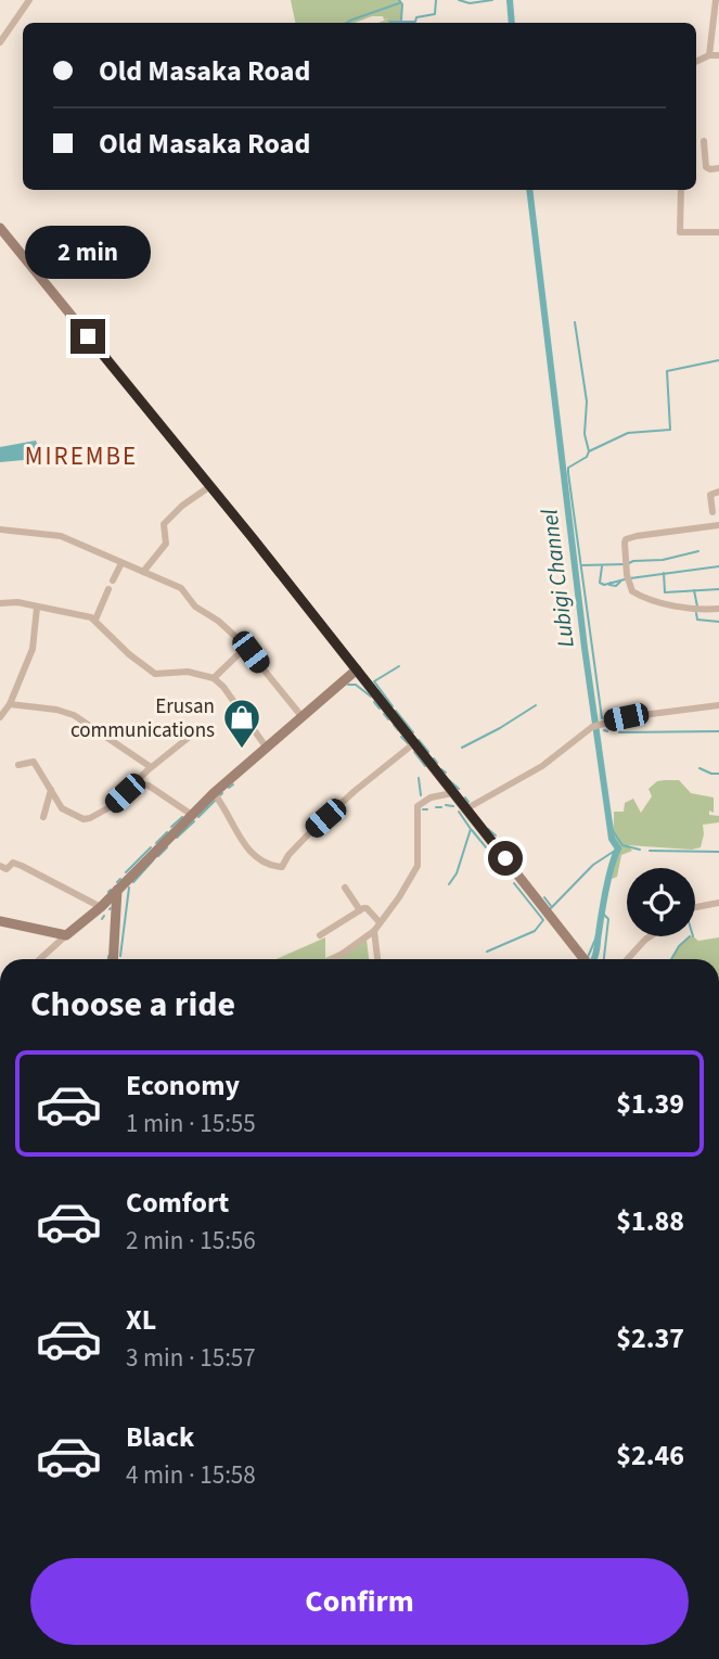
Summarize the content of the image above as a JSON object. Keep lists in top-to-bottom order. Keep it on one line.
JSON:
{"districts":["MIREMBE"],"water":["Lubigi Channel"],"places":{"shop":["Erusan communications"]},"page":{"banner":["Old Masaka Road","Old Masaka Road"],"bubble":"2 min","heading":"Choose a ride","list":[{"name":"Economy","note":"1 min · 15:55","value":"$1.39"},{"name":"Comfort","note":"2 min · 15:56","value":"$1.88"},{"name":"XL","note":"3 min · 15:57","value":"$2.37"},{"name":"Black","note":"4 min · 15:58","value":"$2.46"}],"buttons":"Confirm"}}
